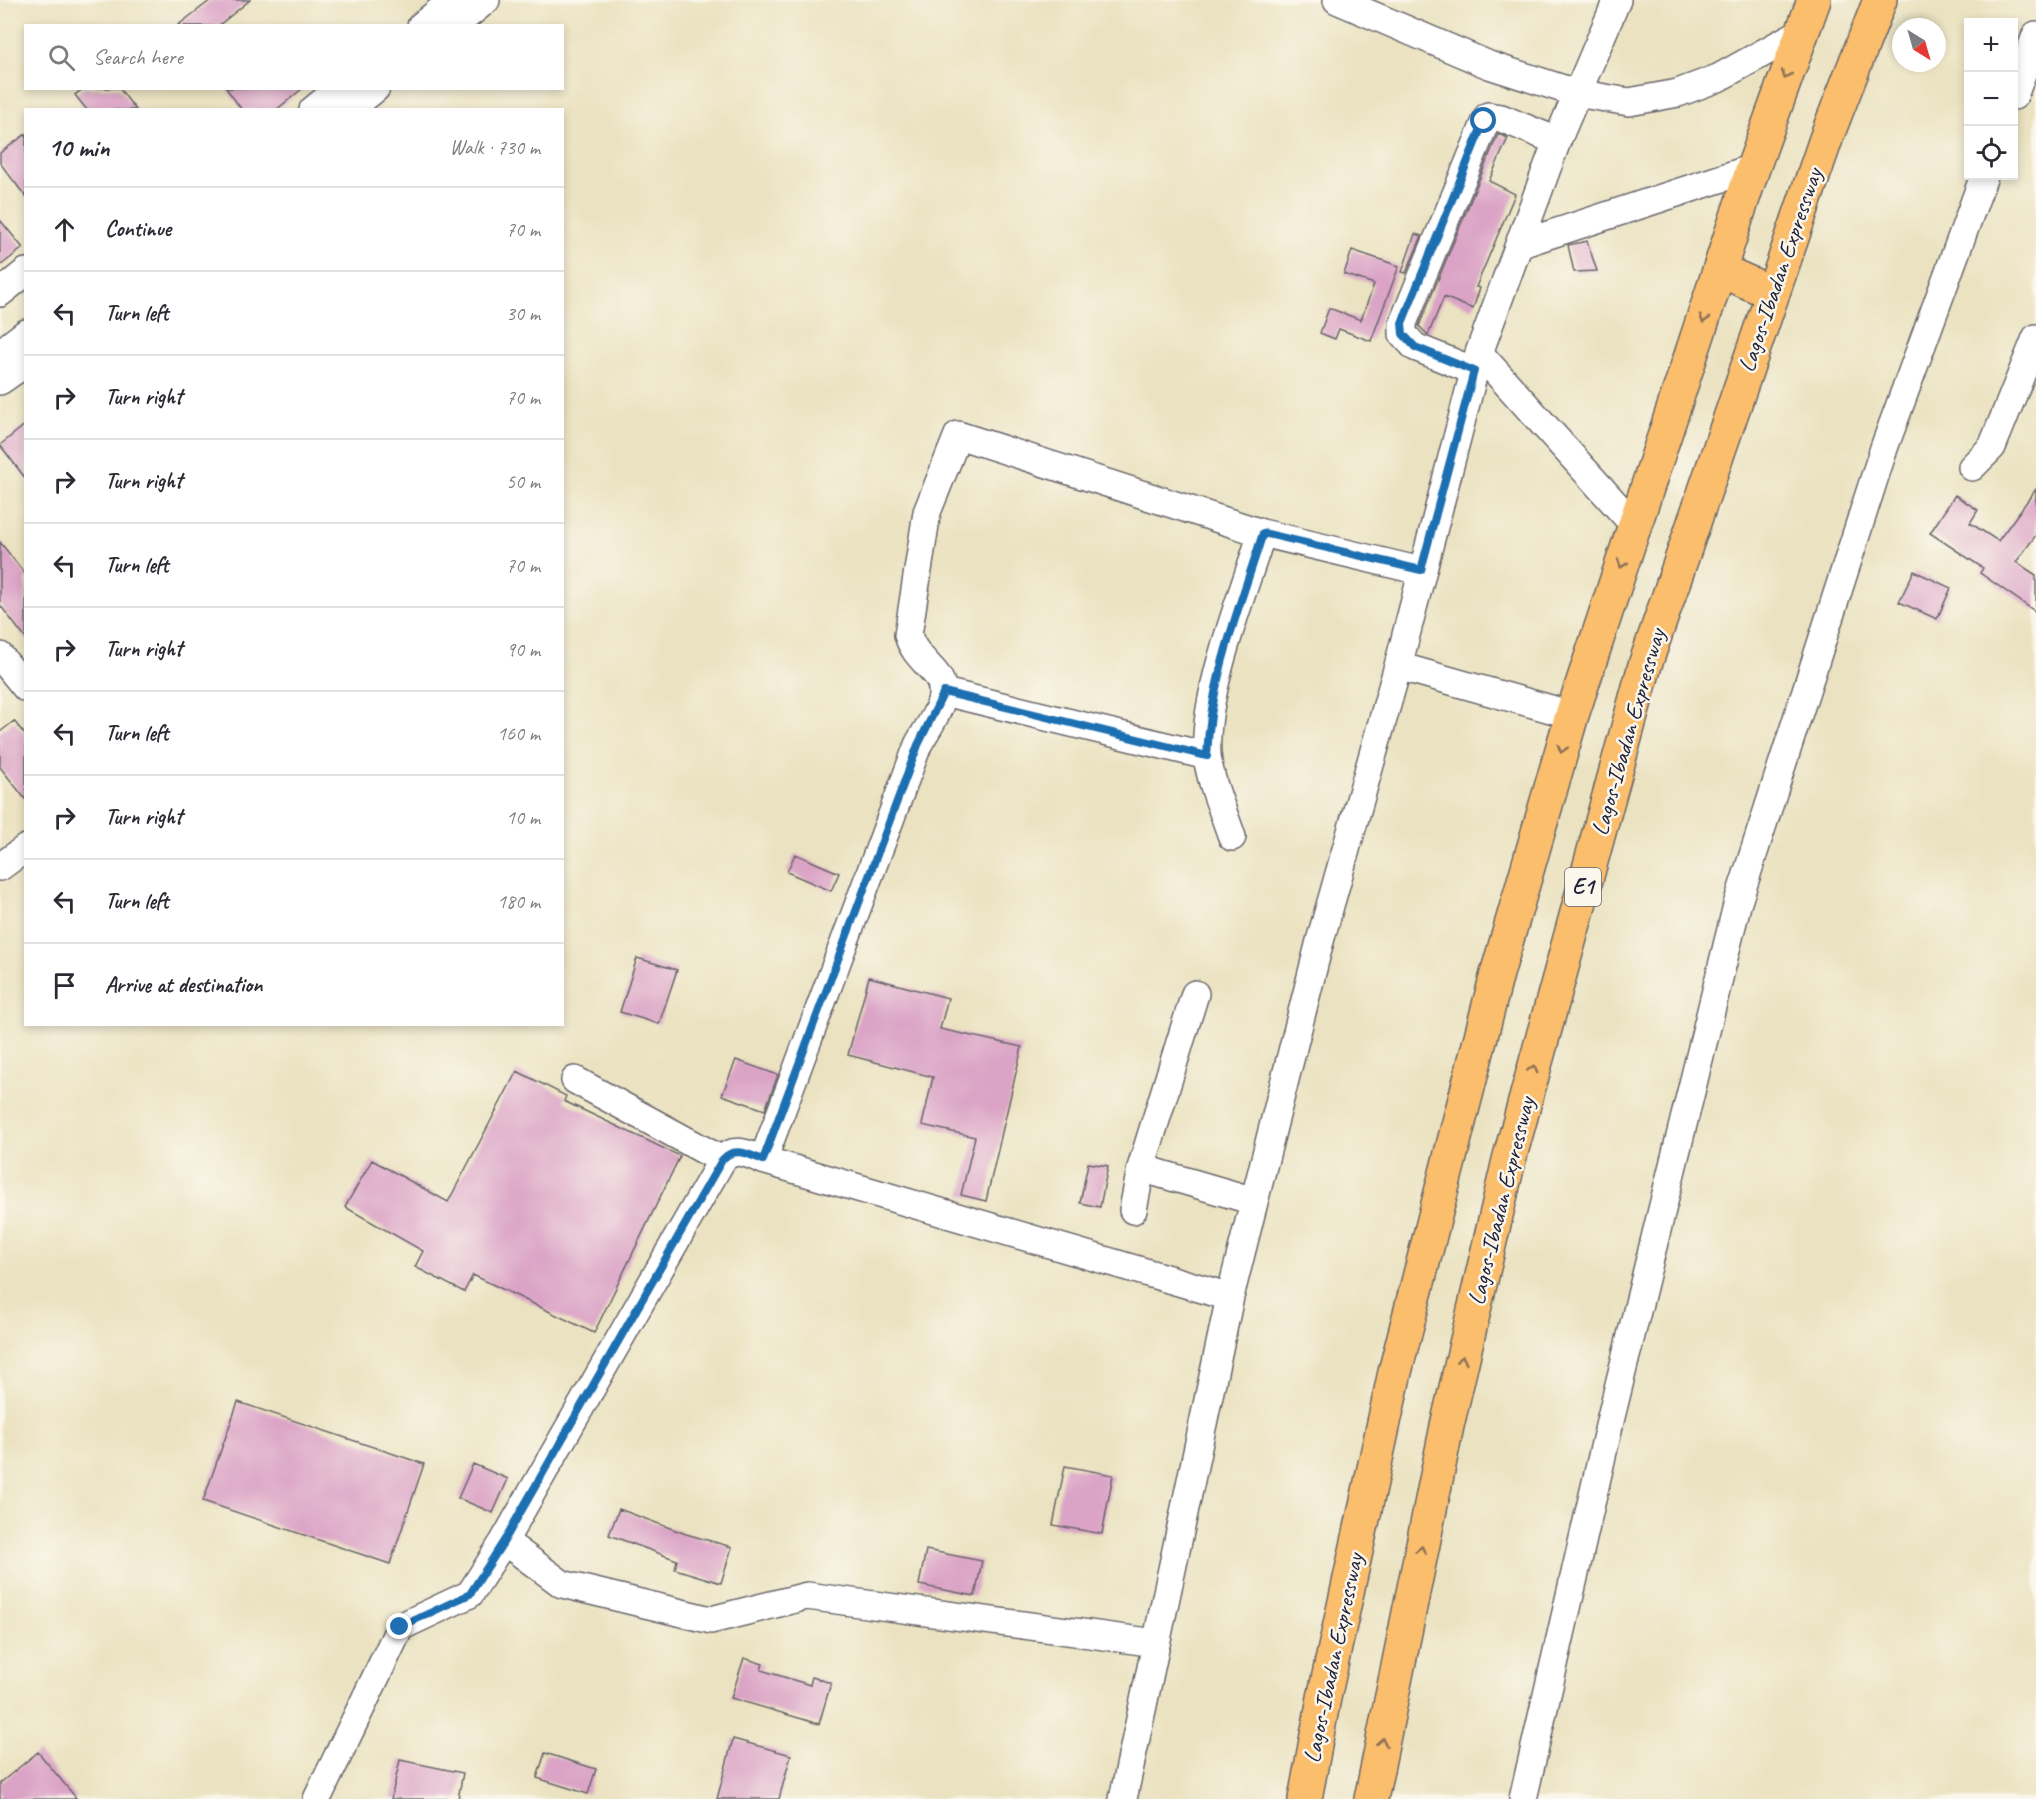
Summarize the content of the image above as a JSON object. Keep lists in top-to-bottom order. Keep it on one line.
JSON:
{"streets":{"highway":["Lagos-Ibadan Expressway","E1"]},"north":"bottom right","page":{"map_buttons":["+","−"],"search":"Search here","heading":["10 min","Walk · 730 m"],"list":[["Continue","70 m"],["Turn left","30 m"],["Turn right","70 m"],["Turn right","50 m"],["Turn left","70 m"],["Turn right","90 m"],["Turn left","160 m"],["Turn right","10 m"],["Turn left","180 m"],"Arrive at destination"]}}
